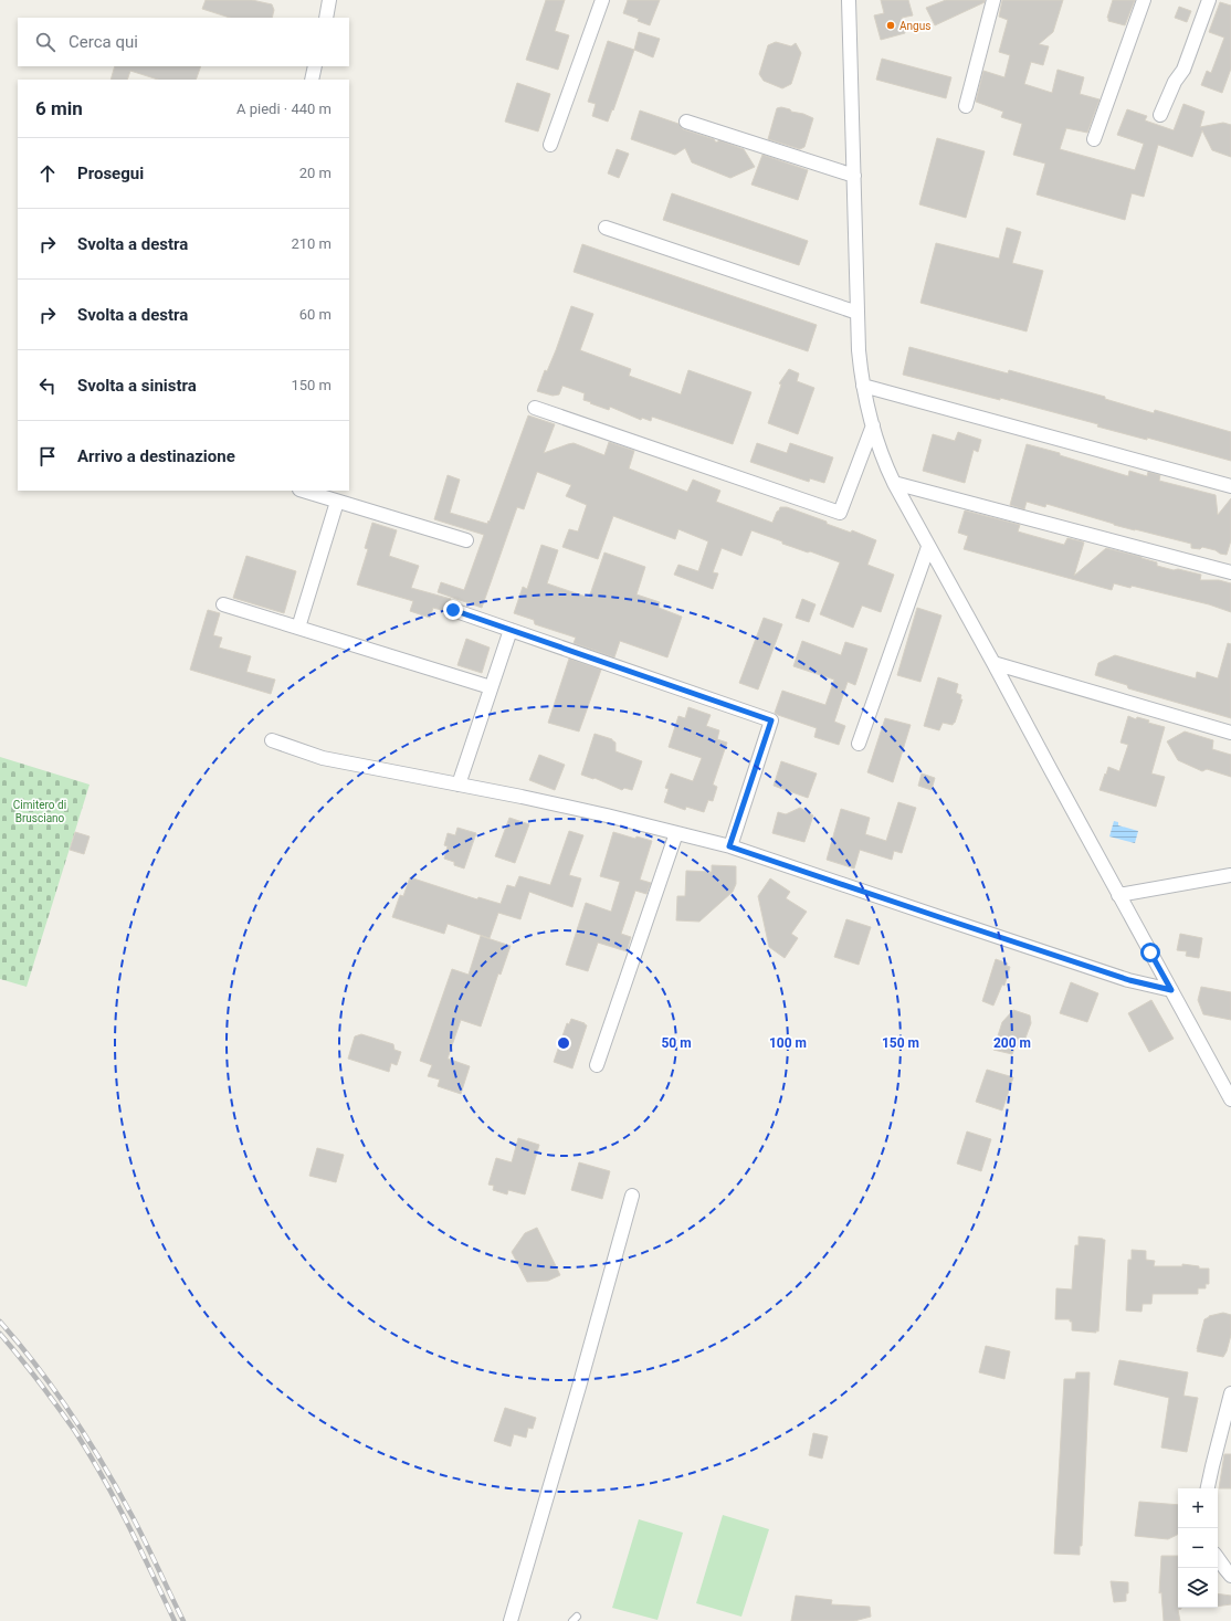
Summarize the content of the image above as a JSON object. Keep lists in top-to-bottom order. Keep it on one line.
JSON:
{"parks":["Cimitero di Brusciano"],"places":["Angus"],"page":{"search":"Cerca qui","heading":["6 min","A piedi · 440 m"],"list":[["Prosegui","20 m"],["Svolta a destra","210 m"],["Svolta a destra","60 m"],["Svolta a sinistra","150 m"],"Arrivo a destinazione"],"map_buttons":["+","−"]},"rings":["50 m","100 m","150 m","200 m"]}
